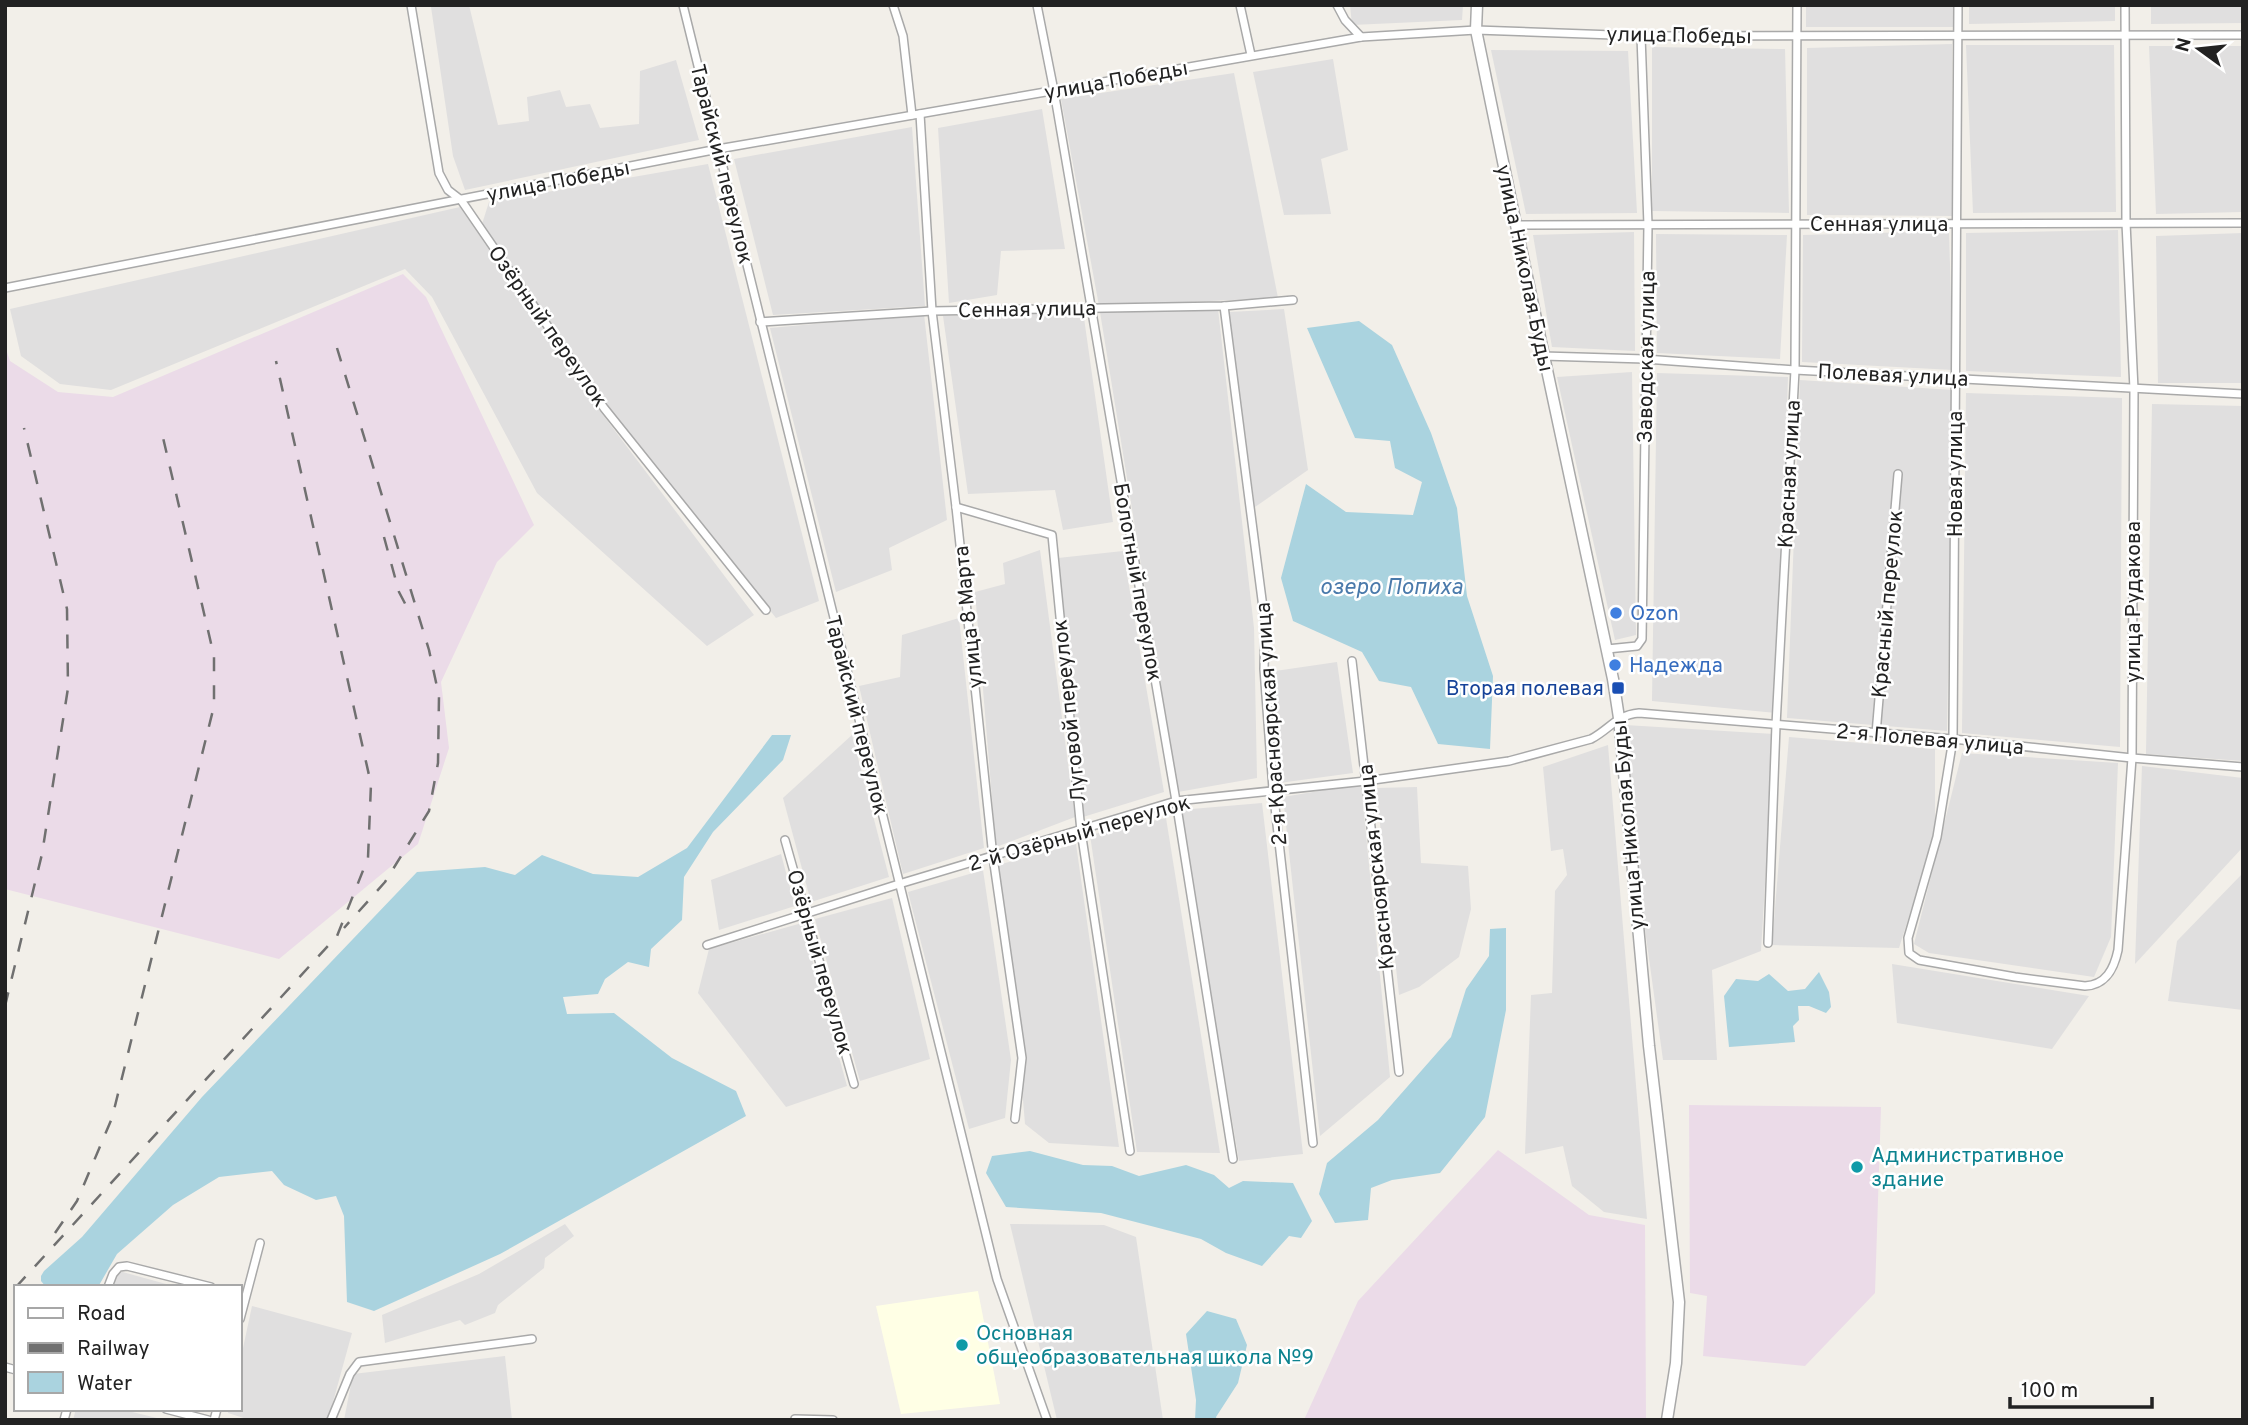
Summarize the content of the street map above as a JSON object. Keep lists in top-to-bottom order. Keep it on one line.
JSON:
{"streets":{"street":["улица Победы","Тарайский переулок","Сенная улица","улица Николая Буды","Озёрный переулок","Заводская улица","Полевая улица","Красная улица","Новая улица","Болотный переулок","улица Рудакова","Красный переулок","улица 8 Марта","Луговой переулок","2-я Красноярская улица","2-я Полевая улица","2-й Озёрный переулок","Красноярская улица"]},"crossings":[["улица Победы","Тарайский переулок"],["улица Победы","улица Николая Буды"],["улица Победы","Озёрный переулок"],["улица Победы","Заводская улица"],["улица Победы","Красная улица"],["улица Победы","Новая улица"],["улица Победы","Болотный переулок"],["улица Победы","улица Рудакова"],["улица Победы","улица 8 Марта"],["Тарайский переулок","Сенная улица"],["Тарайский переулок","2-й Озёрный переулок"],["Сенная улица","улица Николая Буды"],["Сенная улица","Заводская улица"],["Сенная улица","Красная улица"],["Сенная улица","Новая улица"],["Сенная улица","Болотный переулок"],["Сенная улица","улица Рудакова"],["Сенная улица","улица 8 Марта"],["Сенная улица","2-я Красноярская улица"],["улица Николая Буды","Заводская улица"],["улица Николая Буды","Полевая улица"],["улица Николая Буды","2-я Полевая улица"],["улица Николая Буды","2-й Озёрный переулок"],["Озёрный переулок","2-й Озёрный переулок"],["Заводская улица","Полевая улица"],["Полевая улица","Красная улица"],["Полевая улица","Новая улица"],["Полевая улица","улица Рудакова"],["Красная улица","2-я Полевая улица"],["Новая улица","улица Рудакова"],["Новая улица","2-я Полевая улица"],["Болотный переулок","2-й Озёрный переулок"],["улица Рудакова","2-я Полевая улица"],["Красный переулок","2-я Полевая улица"],["улица 8 Марта","Луговой переулок"],["улица 8 Марта","2-й Озёрный переулок"],["Луговой переулок","2-й Озёрный переулок"],["2-я Красноярская улица","2-й Озёрный переулок"],["2-я Полевая улица","2-й Озёрный переулок"],["2-й Озёрный переулок","Красноярская улица"]],"water":["озеро Попиха"],"places":{"other":["Ozon","Надежда","Административное здание","Основная общеобразовательная школа №9"],"transit":["Вторая полевая"]},"legend":["Road","Railway","Water"],"scale_bar":"100 m","north":"left"}
